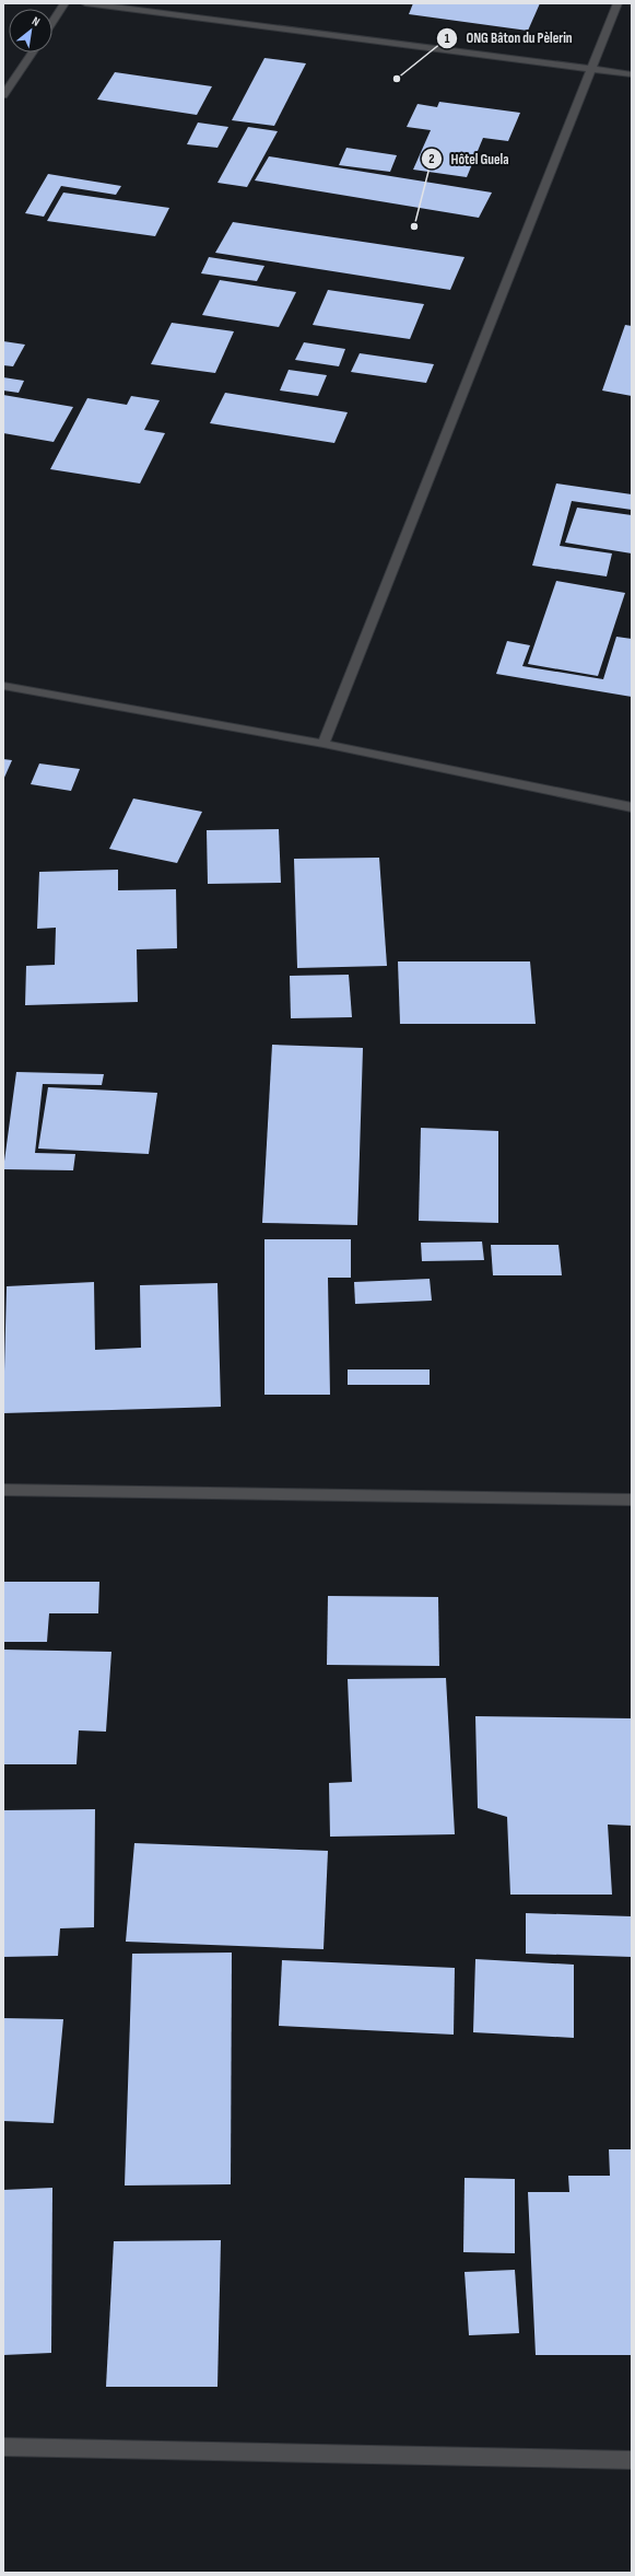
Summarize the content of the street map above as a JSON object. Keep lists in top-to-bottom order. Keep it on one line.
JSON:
{"places":["ONG Bâton du Pèlerin","Hôtel Guela"],"north":"top right"}
